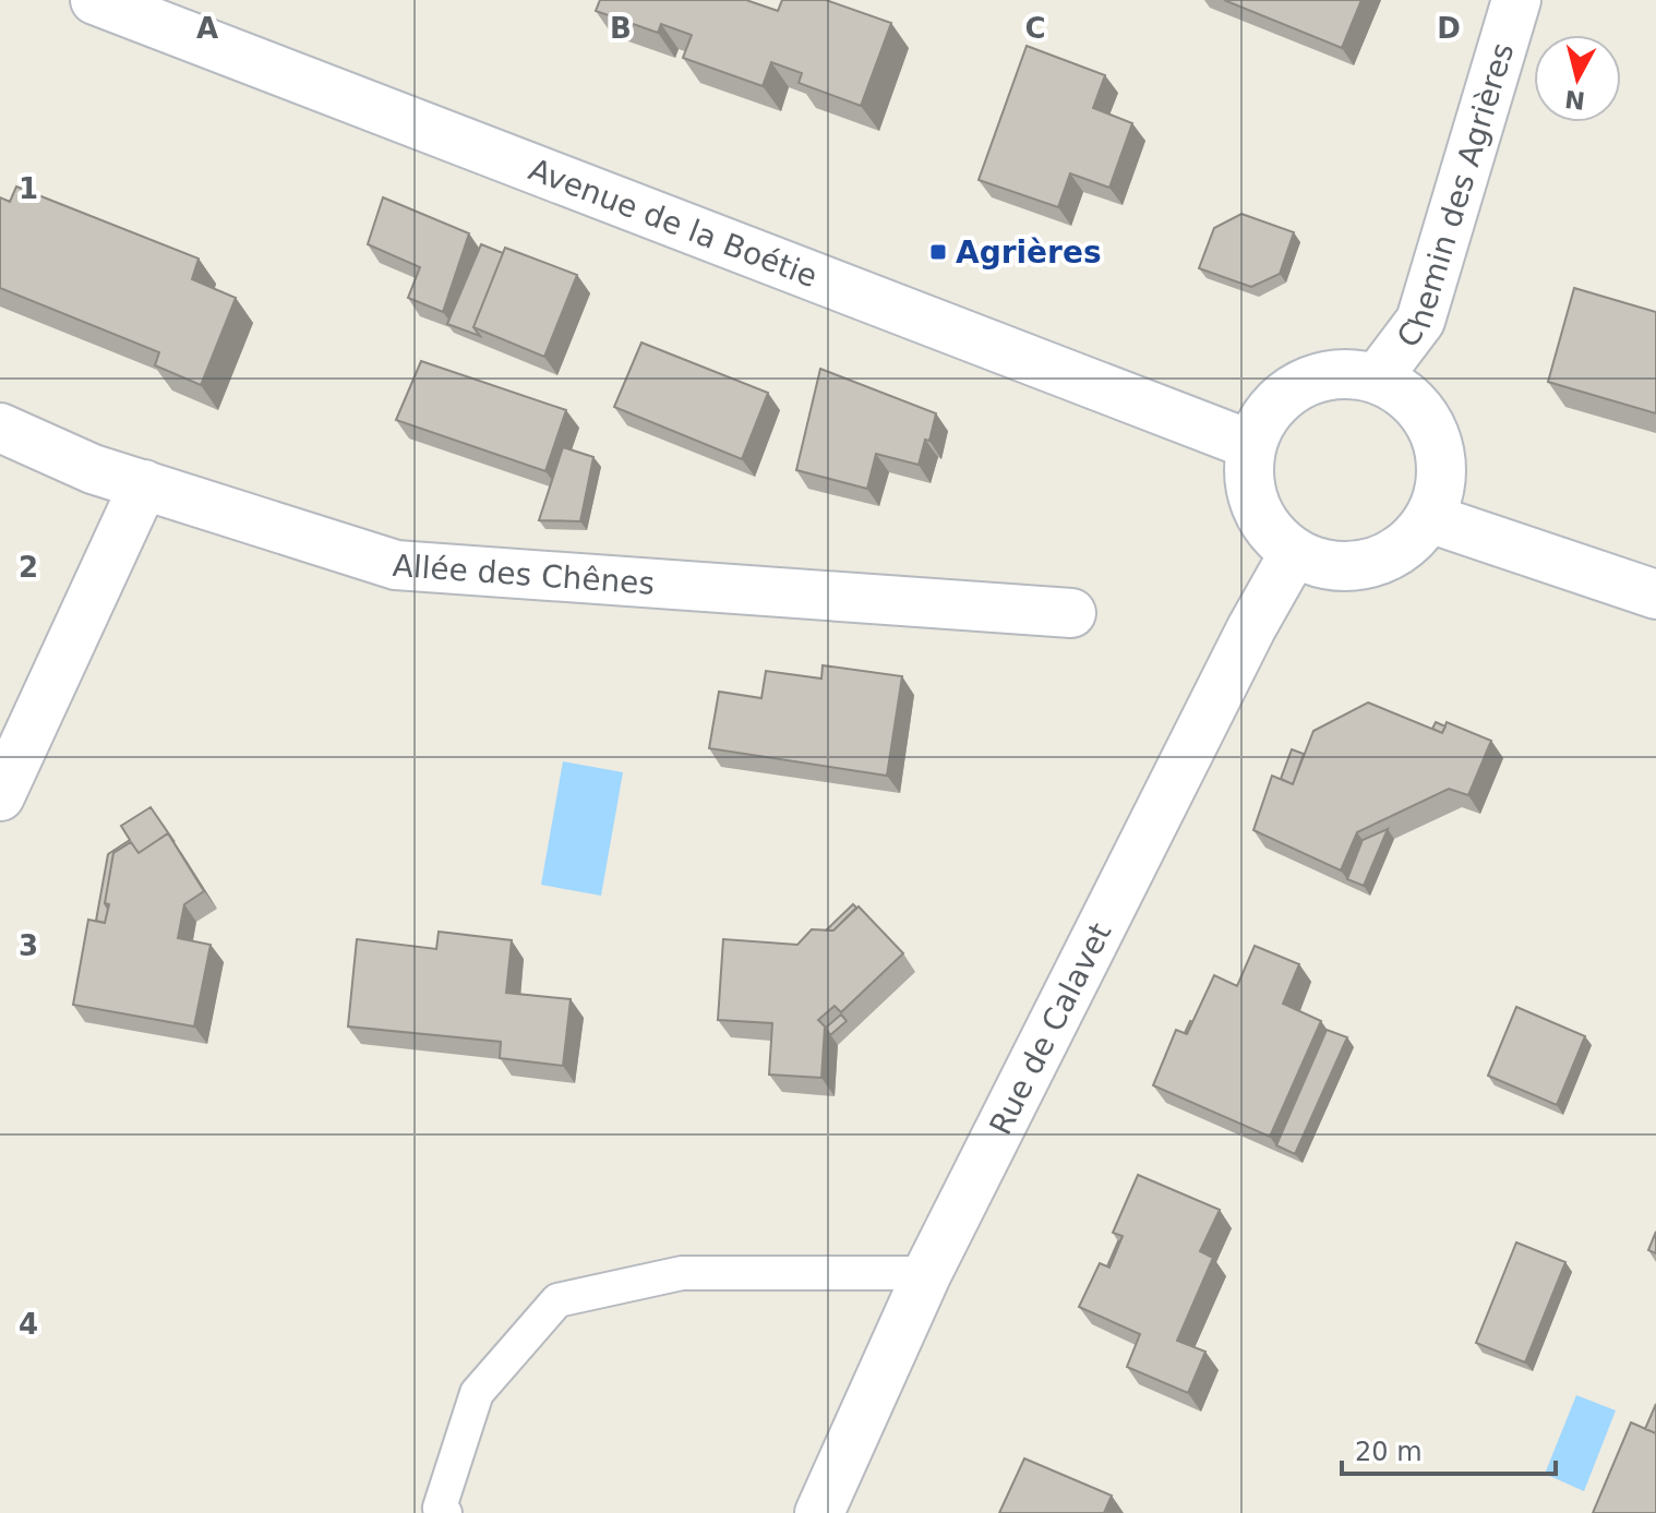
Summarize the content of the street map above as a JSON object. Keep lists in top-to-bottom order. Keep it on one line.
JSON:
{"streets":{"street":["Chemin des Agrières","Avenue de la Boétie","Allée des Chênes","Rue de Calavet"]},"crossings":[["Chemin des Agrières","Avenue de la Boétie"],["Chemin des Agrières","Rue de Calavet"],["Avenue de la Boétie","Rue de Calavet"]],"places":{"transit":["Agrières"]},"scale_bar":"20 m","north":"bottom","grid":{"columns":["A","B","C","D"],"rows":["1","2","3","4"]}}
